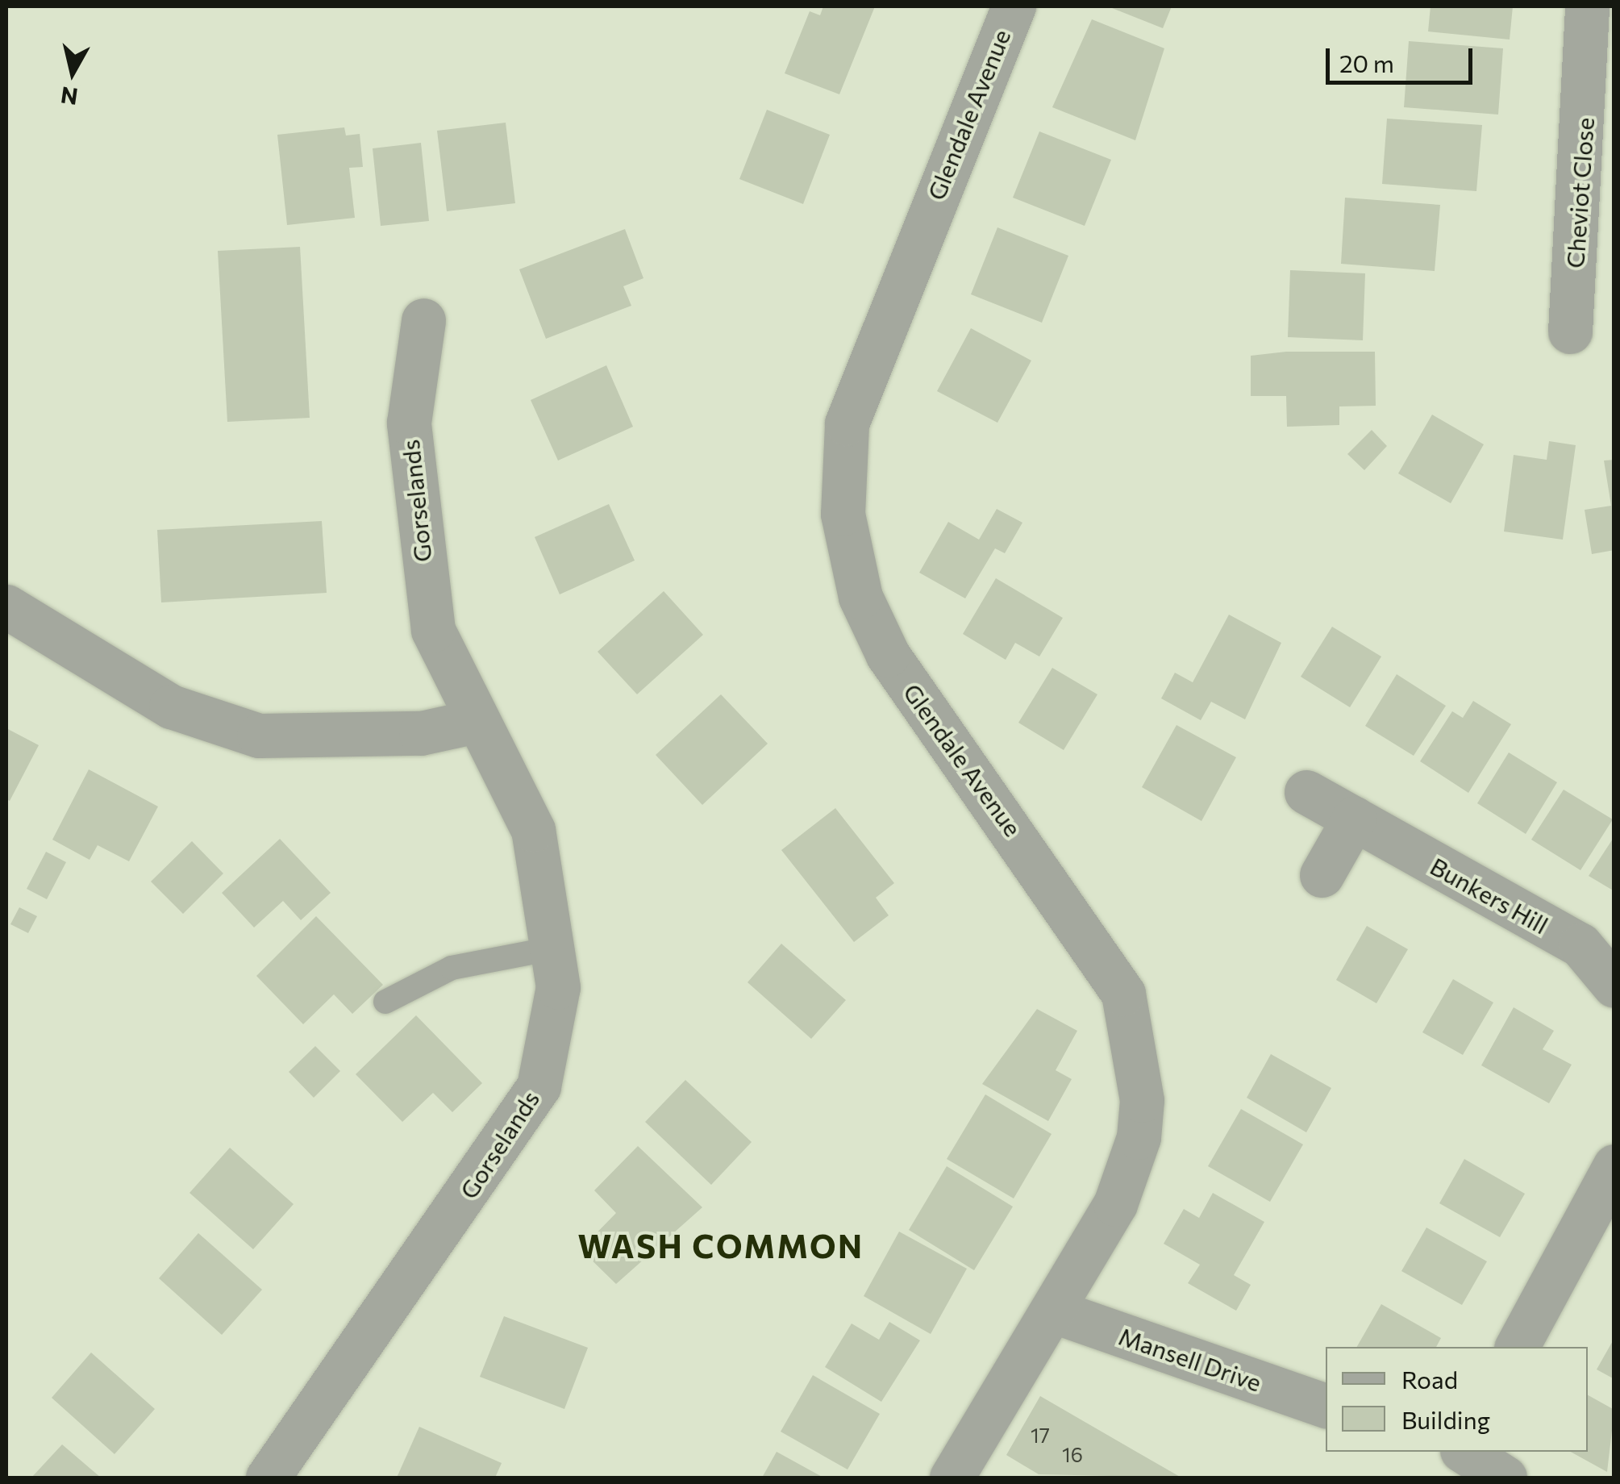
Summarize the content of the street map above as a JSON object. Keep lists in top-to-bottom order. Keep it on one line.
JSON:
{"streets":{"street":["Glendale Avenue","Cheviot Close","Gorselands","Bunkers Hill","Mansell Drive"]},"crossings":[["Glendale Avenue","Mansell Drive"]],"districts":["WASH COMMON"],"house_numbers":["17","16"],"legend":["Road","Building"],"scale_bar":"20 m","north":"bottom"}
